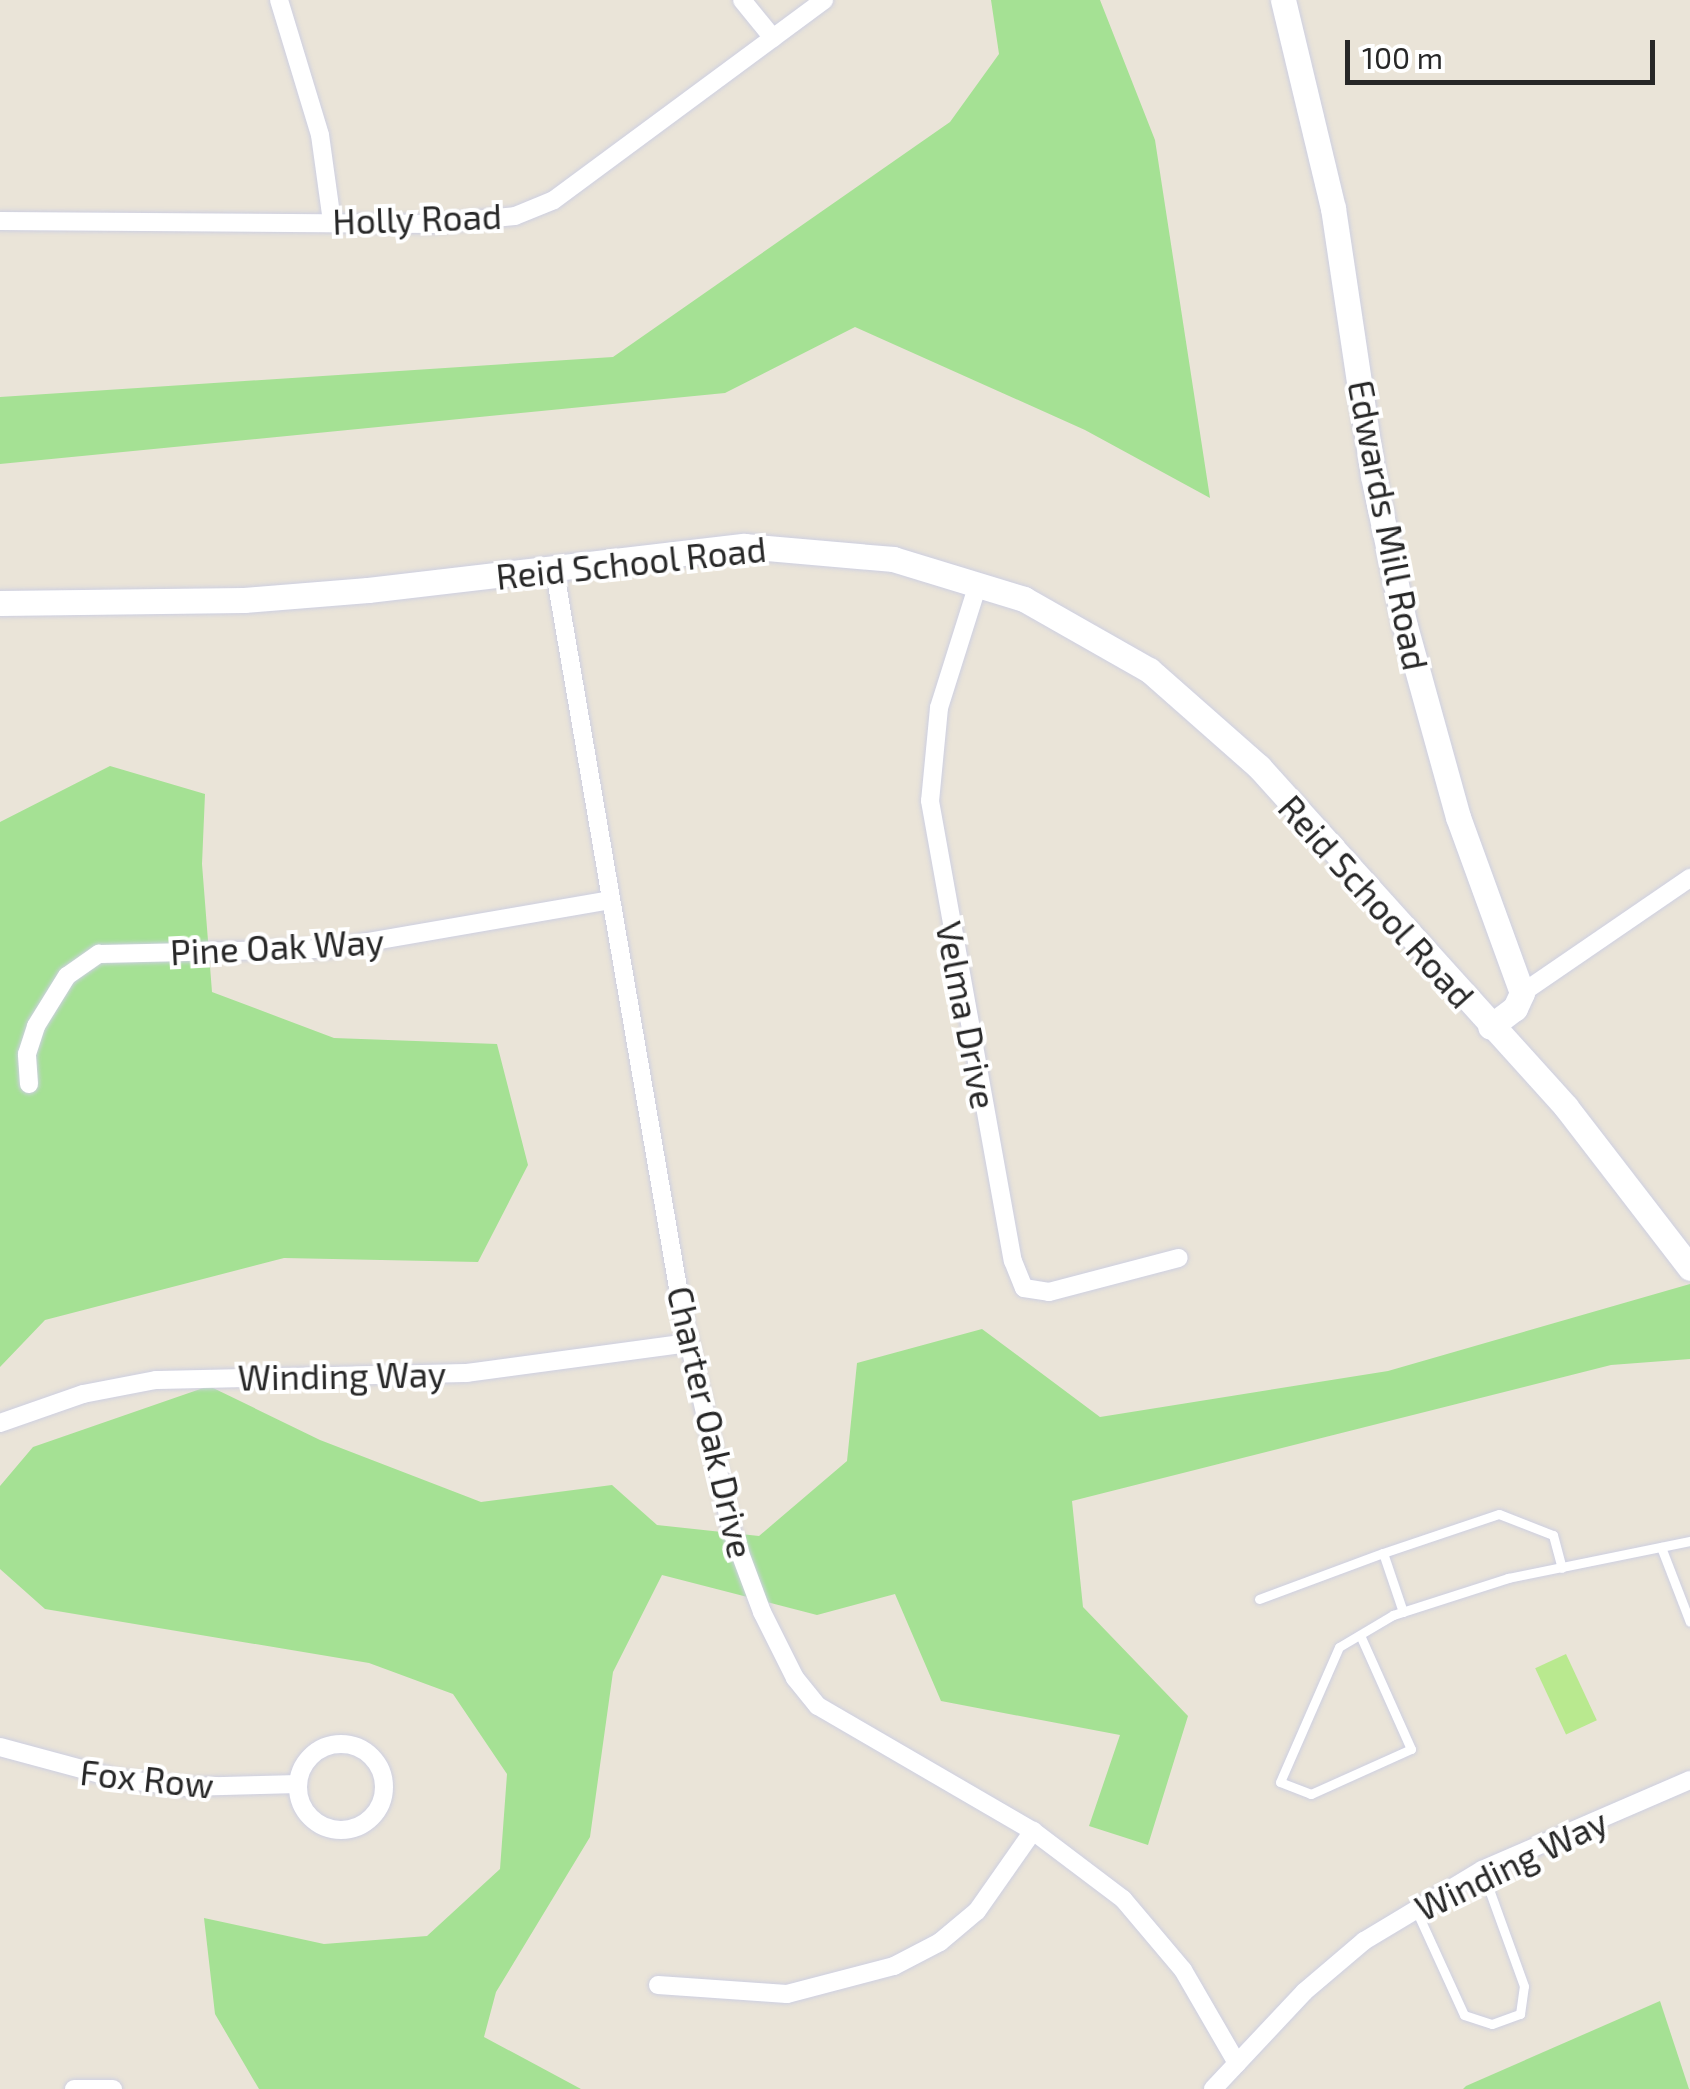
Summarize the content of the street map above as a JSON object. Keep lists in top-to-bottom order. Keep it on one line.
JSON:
{"streets":{"street":["Holly Road","Edwards Mill Road","Reid School Road","Pine Oak Way","Velma Drive","Winding Way","Charter Oak Drive","Fox Row"]},"crossings":[["Reid School Road","Velma Drive"],["Reid School Road","Charter Oak Drive"],["Pine Oak Way","Charter Oak Drive"],["Winding Way","Charter Oak Drive"]],"scale_bar":"100 m"}
